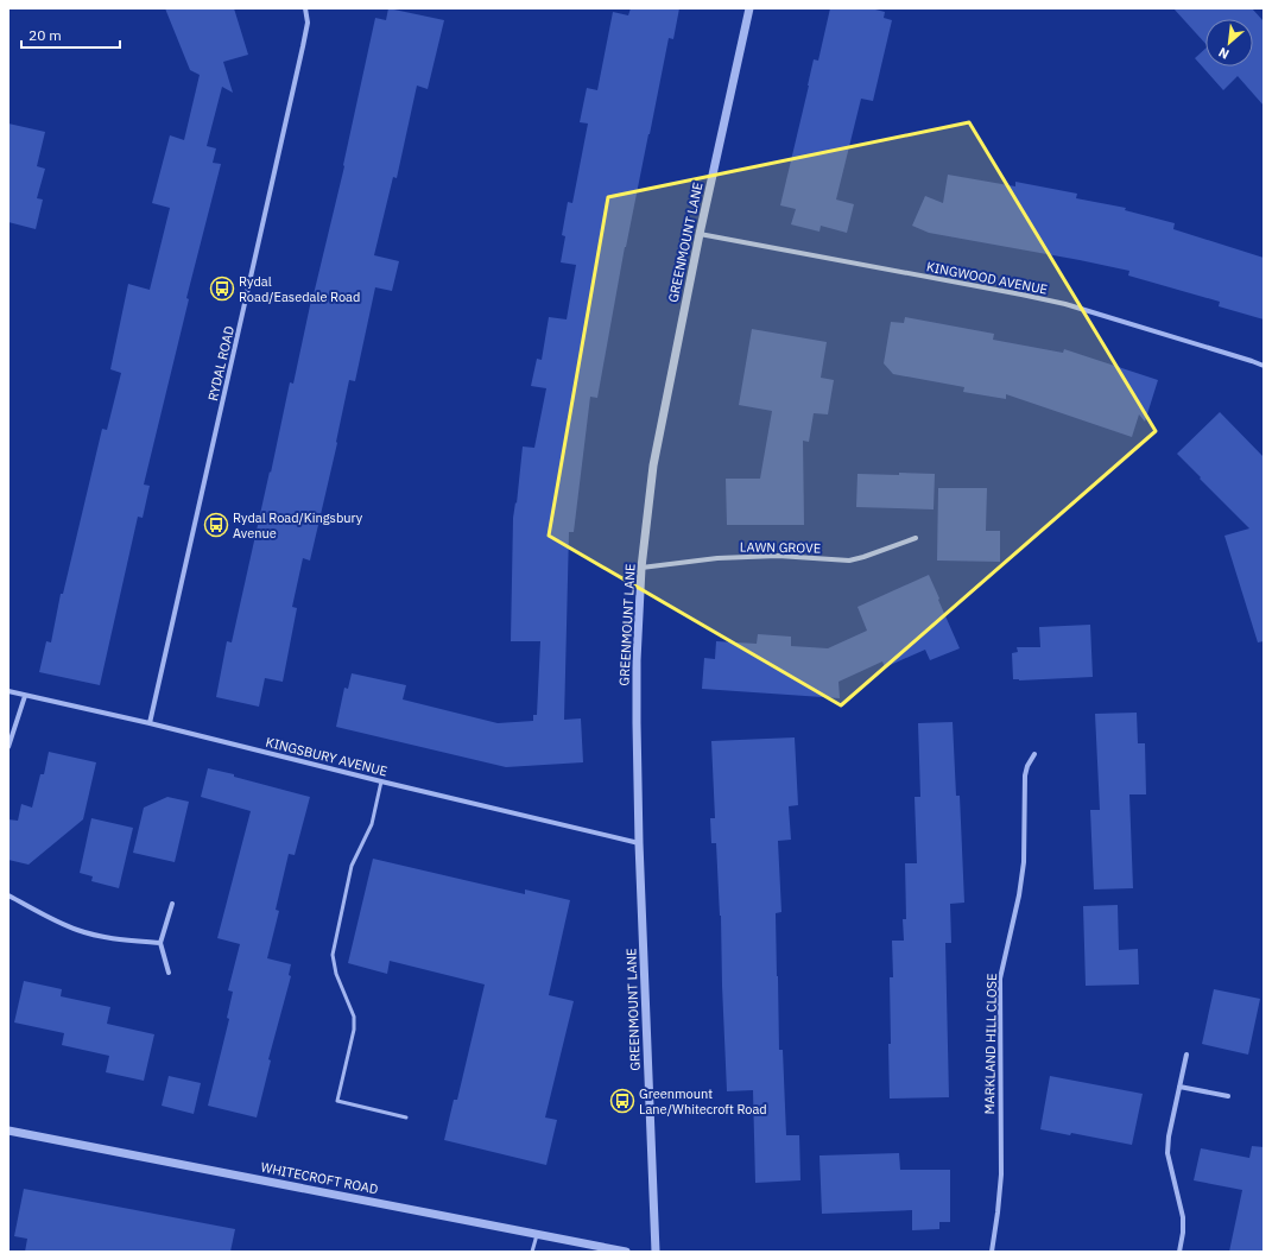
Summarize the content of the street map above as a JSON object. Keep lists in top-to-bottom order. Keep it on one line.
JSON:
{"streets":{"street":["GREENMOUNT LANE","KINGWOOD AVENUE","RYDAL ROAD","LAWN GROVE","KINGSBURY AVENUE","MARKLAND HILL CLOSE","WHITECROFT ROAD"]},"crossings":[["GREENMOUNT LANE","KINGWOOD AVENUE"],["GREENMOUNT LANE","LAWN GROVE"],["GREENMOUNT LANE","KINGSBURY AVENUE"],["RYDAL ROAD","KINGSBURY AVENUE"]],"places":{"bus stop":["Rydal Road/Easedale Road","Rydal Road/Kingsbury Avenue","Greenmount Lane/Whitecroft Road"]},"scale_bar":"20 m","north":"bottom left"}
